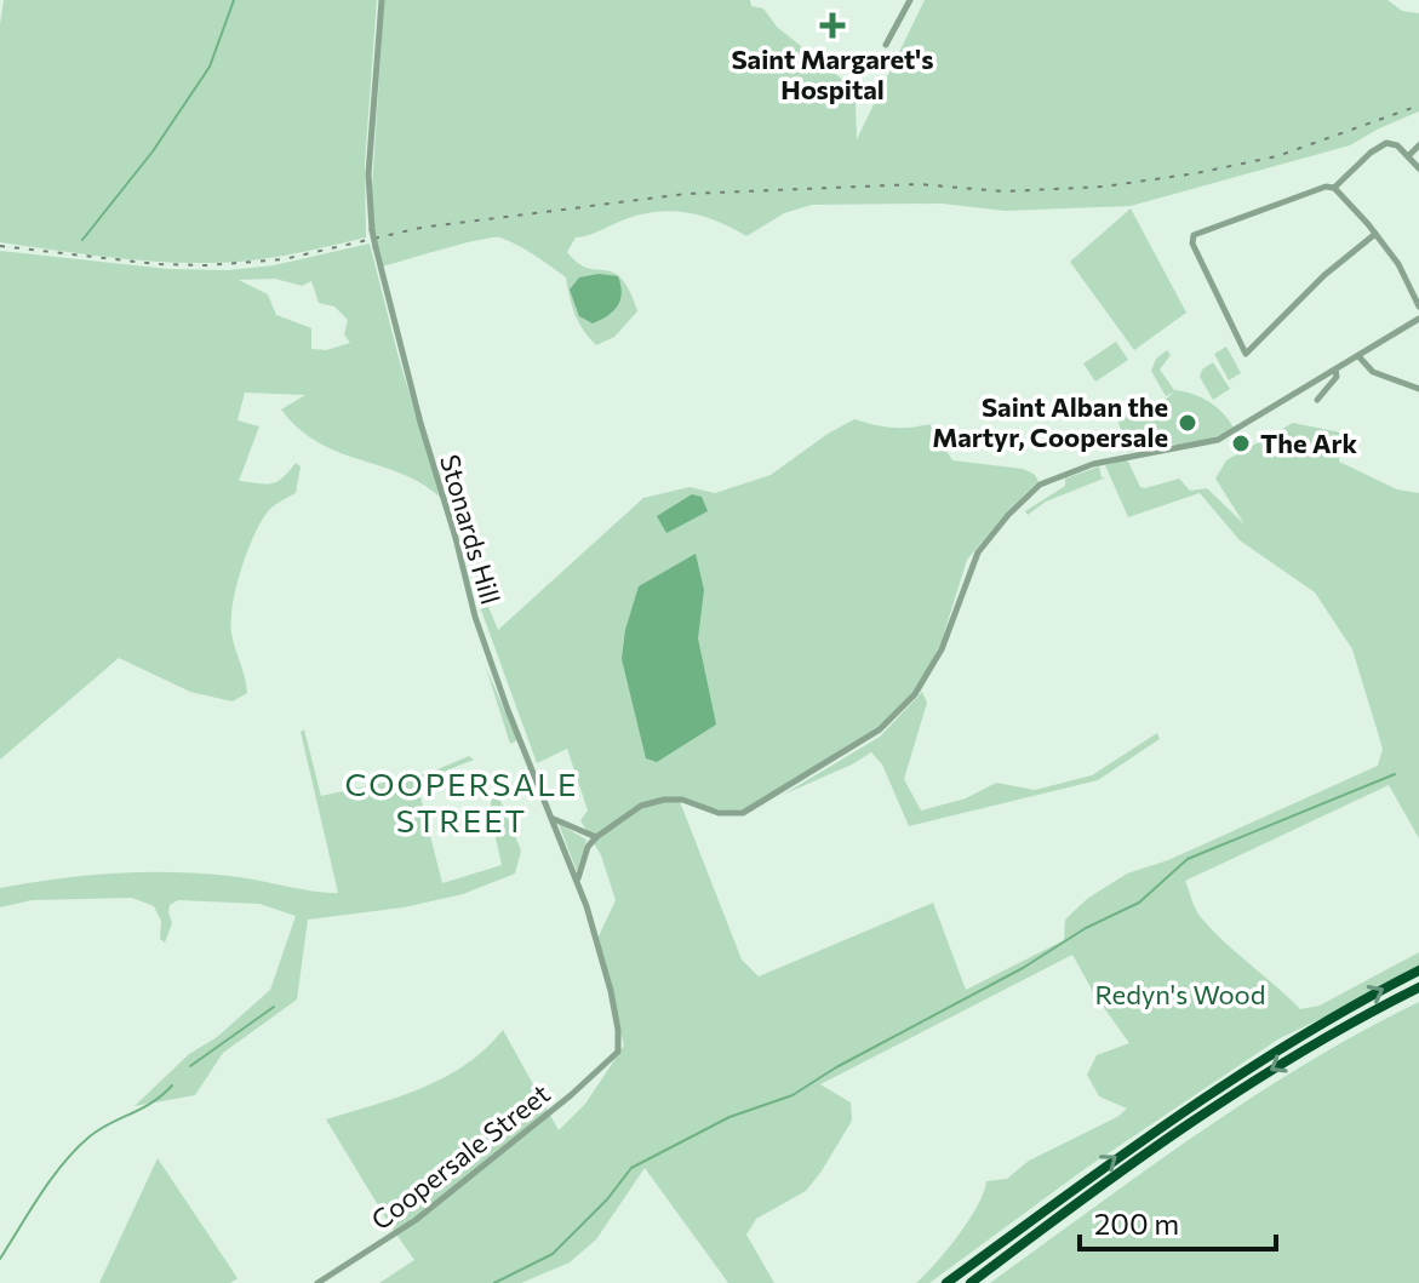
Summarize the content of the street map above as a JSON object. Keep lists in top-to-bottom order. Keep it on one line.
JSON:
{"streets":{"street":["Stonards Hill","Coopersale Street"]},"crossings":[["Stonards Hill","Coopersale Street"]],"districts":["COOPERSALE STREET"],"parks":["Redyn's Wood"],"places":{"health":["Saint Margaret's Hospital"],"other":["Saint Alban the Martyr, Coopersale","The Ark"]},"scale_bar":"200 m"}
